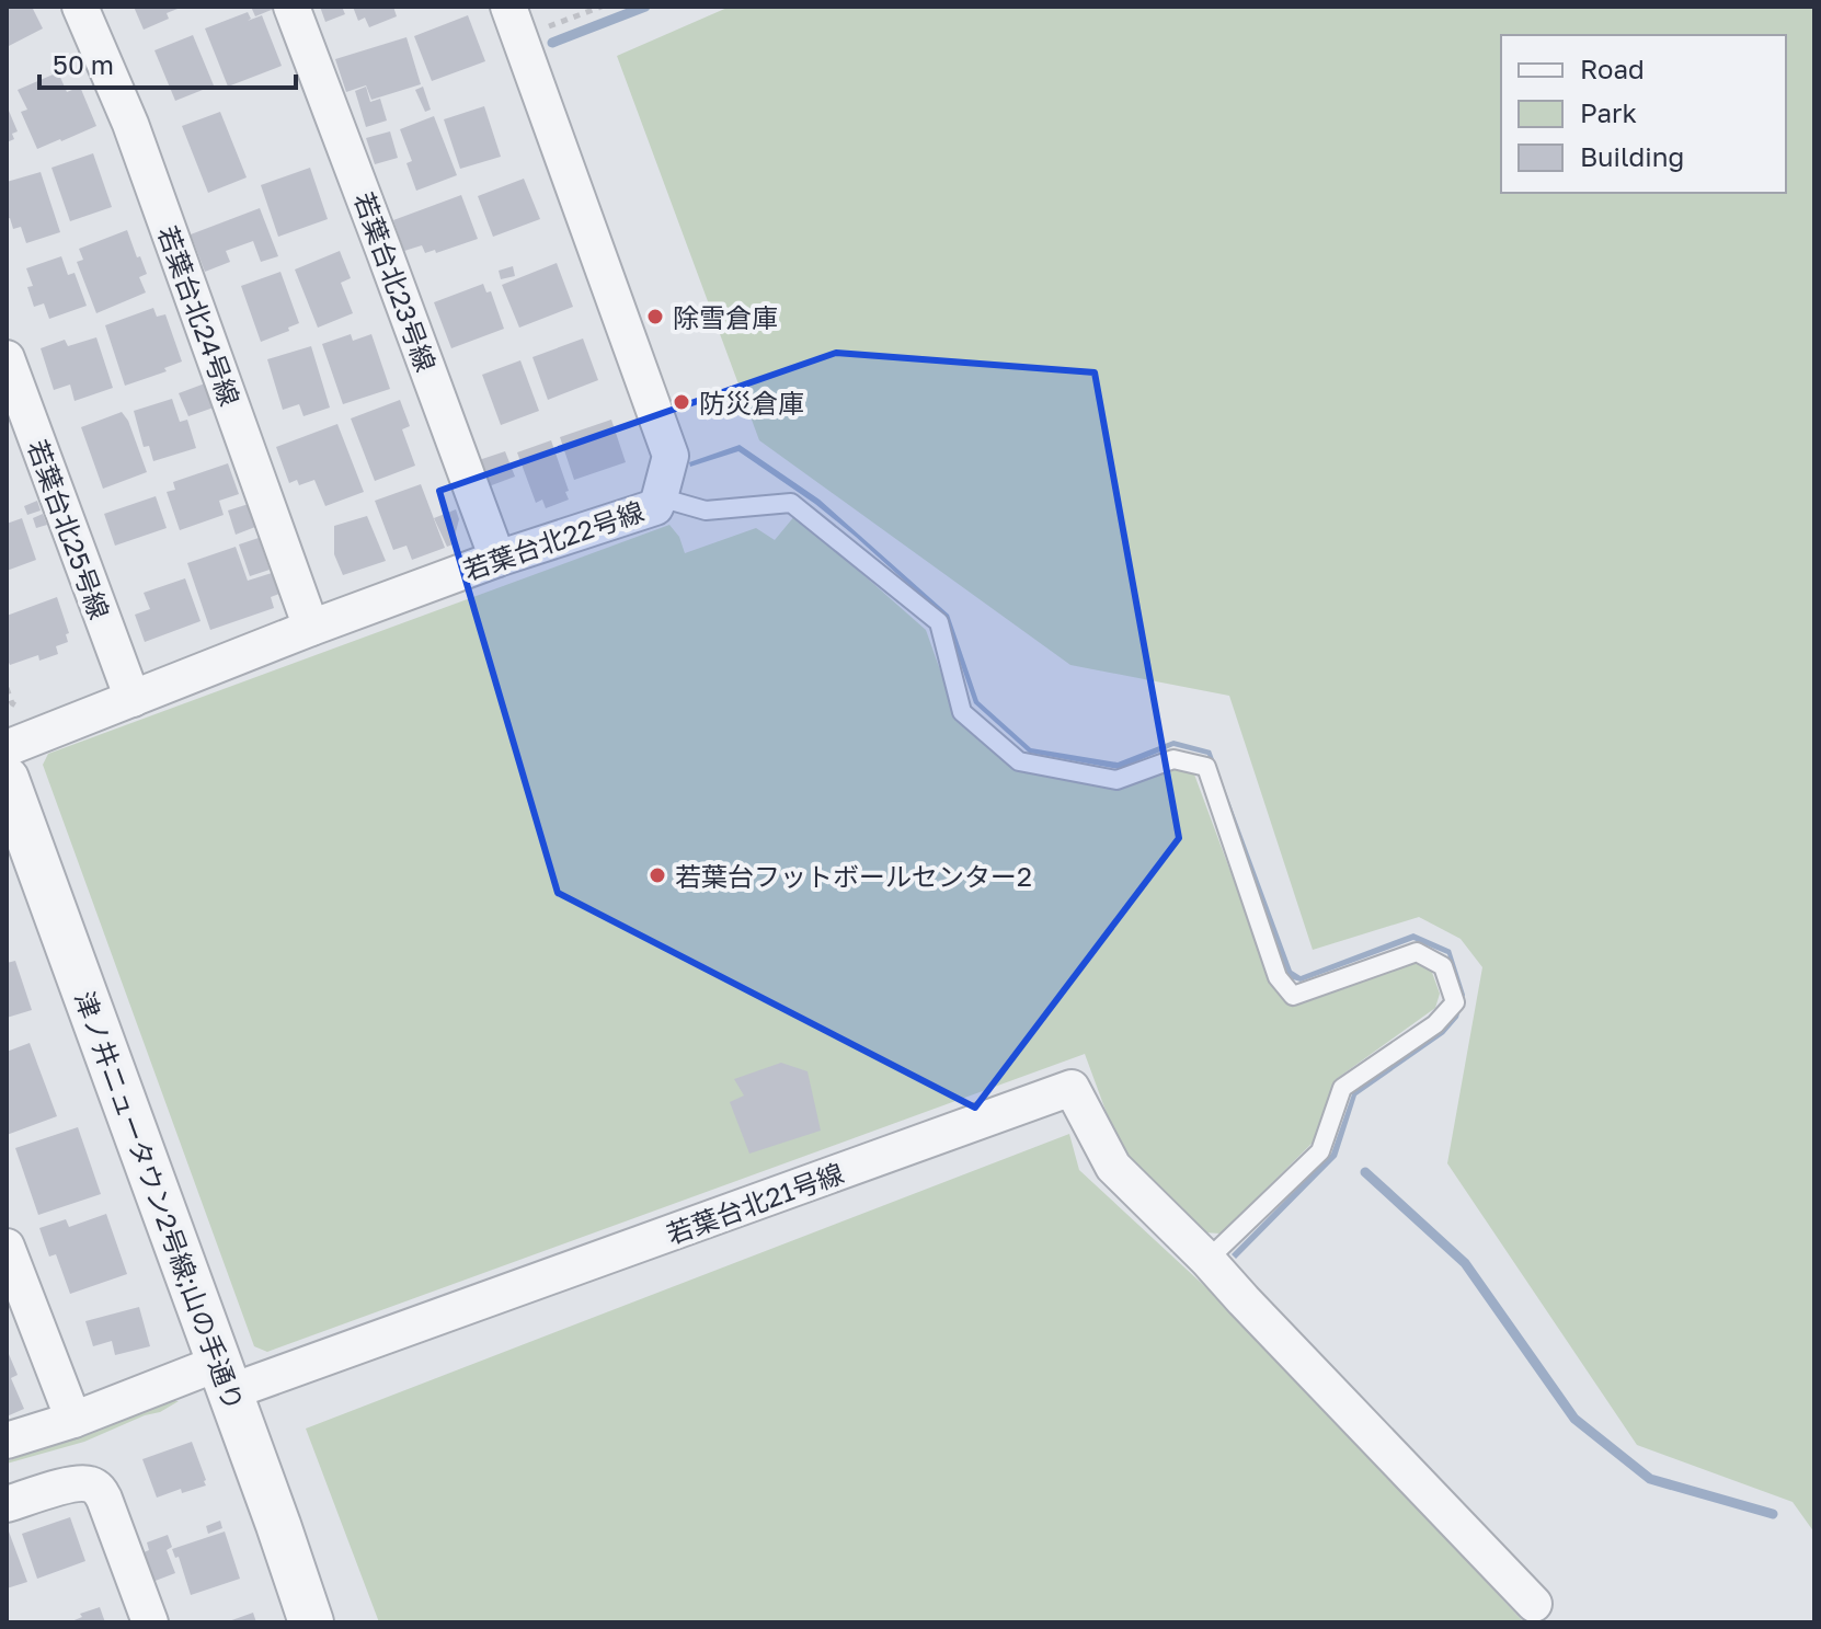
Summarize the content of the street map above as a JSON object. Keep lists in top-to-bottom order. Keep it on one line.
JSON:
{"streets":{"street":["若葉台北23号線","若葉台北24号線","若葉台北25号線","若葉台北22号線","津ノ井ニュータウン2号線;山の手通り","若葉台北21号線"]},"crossings":[["若葉台北23号線","若葉台北22号線"],["若葉台北24号線","若葉台北22号線"],["若葉台北25号線","若葉台北22号線"],["津ノ井ニュータウン2号線;山の手通り","若葉台北21号線"]],"places":["除雪倉庫","防災倉庫","若葉台フットボールセンター2"],"legend":["Road","Park","Building"],"scale_bar":"50 m"}
